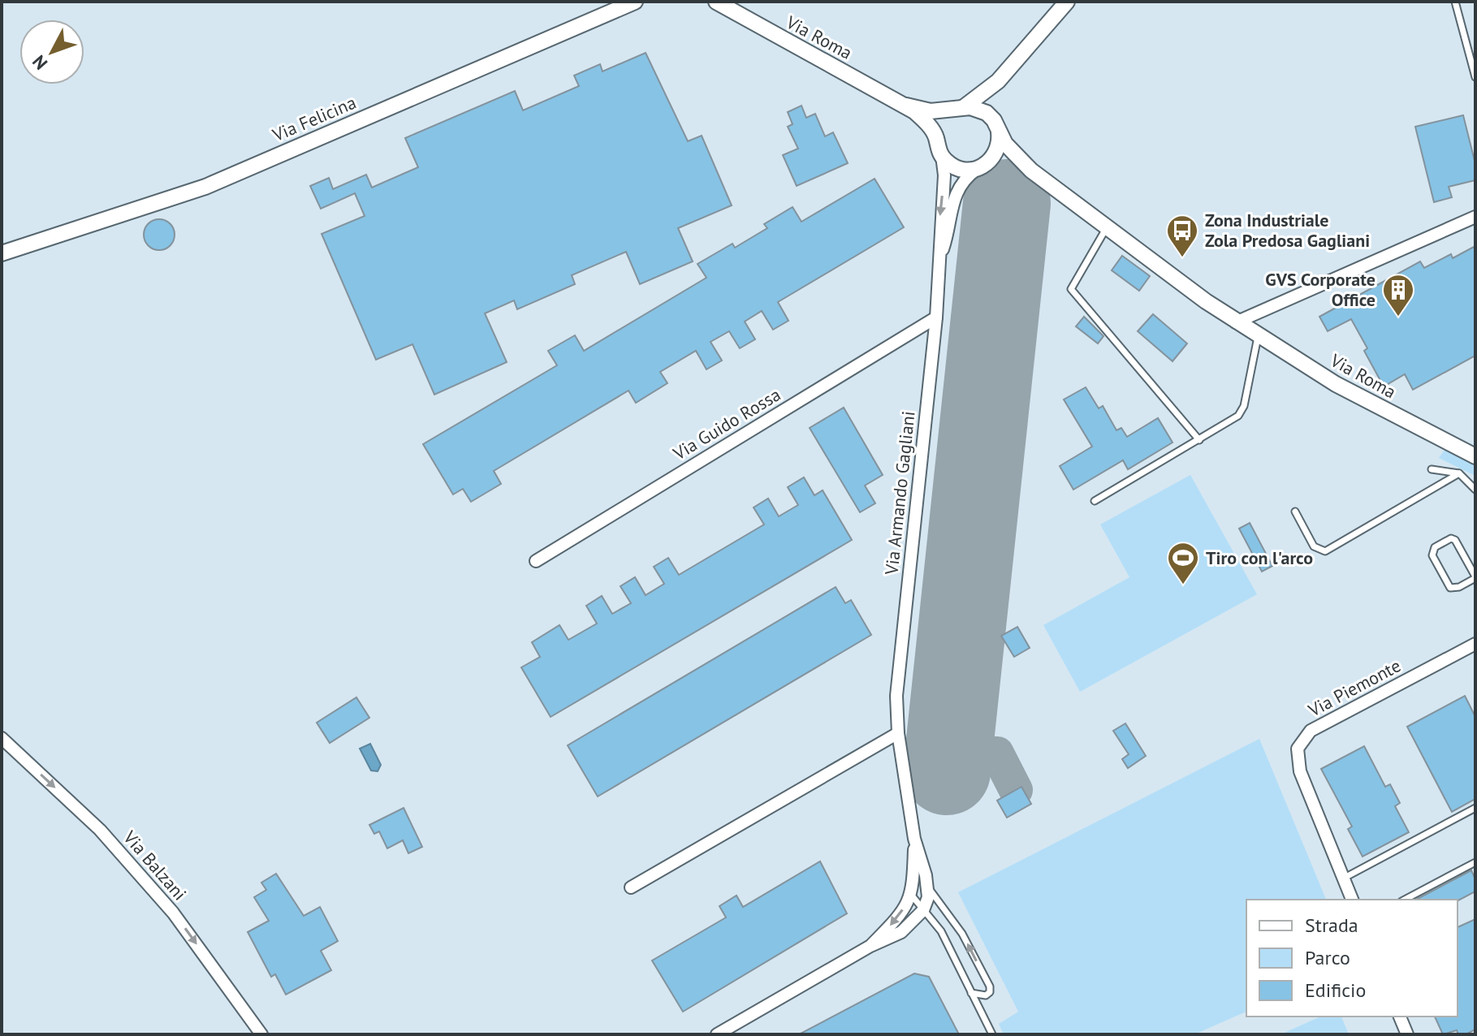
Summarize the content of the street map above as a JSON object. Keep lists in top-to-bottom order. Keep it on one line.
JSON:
{"streets":{"street":["Via Roma","Via Felicina","Via Guido Rossa","Via Armando Gagliani","Via Piemonte","Via Balzani"]},"crossings":[["Via Roma","Via Armando Gagliani"],["Via Guido Rossa","Via Armando Gagliani"]],"one_way":["Via Balzani"],"places":{"bus stop":["Zona Industriale Zola Predosa Gagliani"],"building":["GVS Corporate Office"],"sports":["Tiro con l'arco"]},"legend":["Strada","Parco","Edificio"],"north":"bottom left"}
